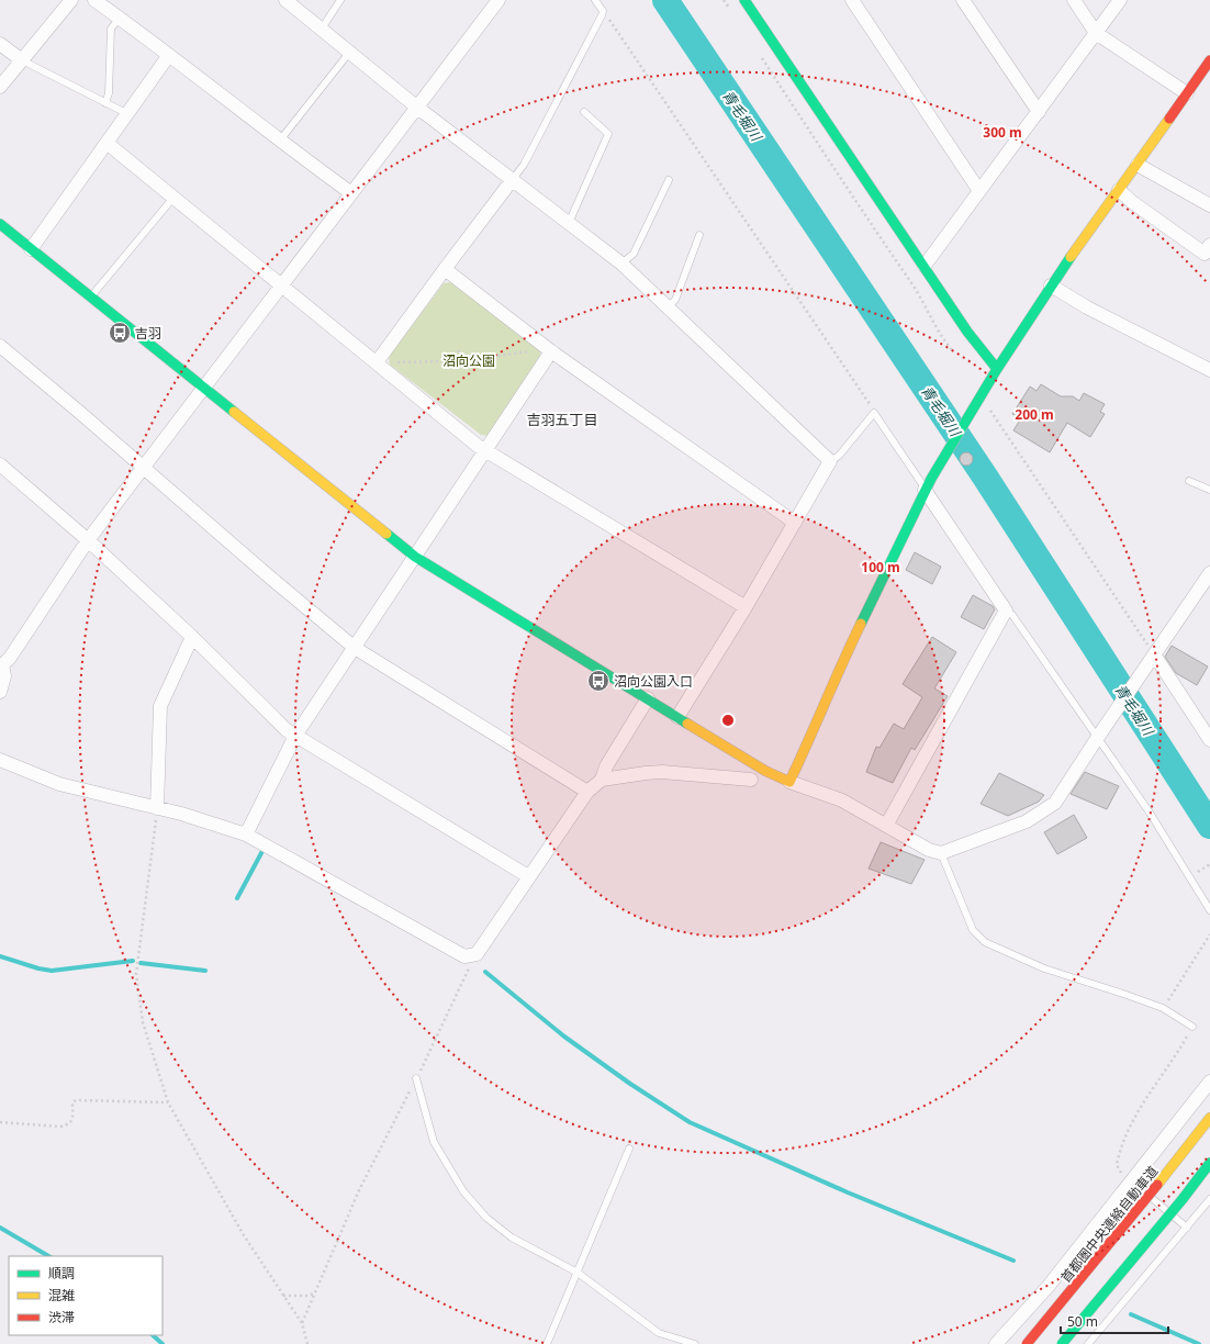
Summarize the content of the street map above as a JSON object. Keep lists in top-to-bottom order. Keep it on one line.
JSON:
{"streets":{"main road":["首都圏中央連絡自動車道"]},"districts":["吉羽五丁目"],"water":["青毛堀川"],"parks":["沼向公園"],"places":{"bus stop":["吉羽","沼向公園入口"]},"legend":["順調","混雑","渋滞"],"scale_bar":"50 m","rings":["300 m","200 m","100 m"]}
